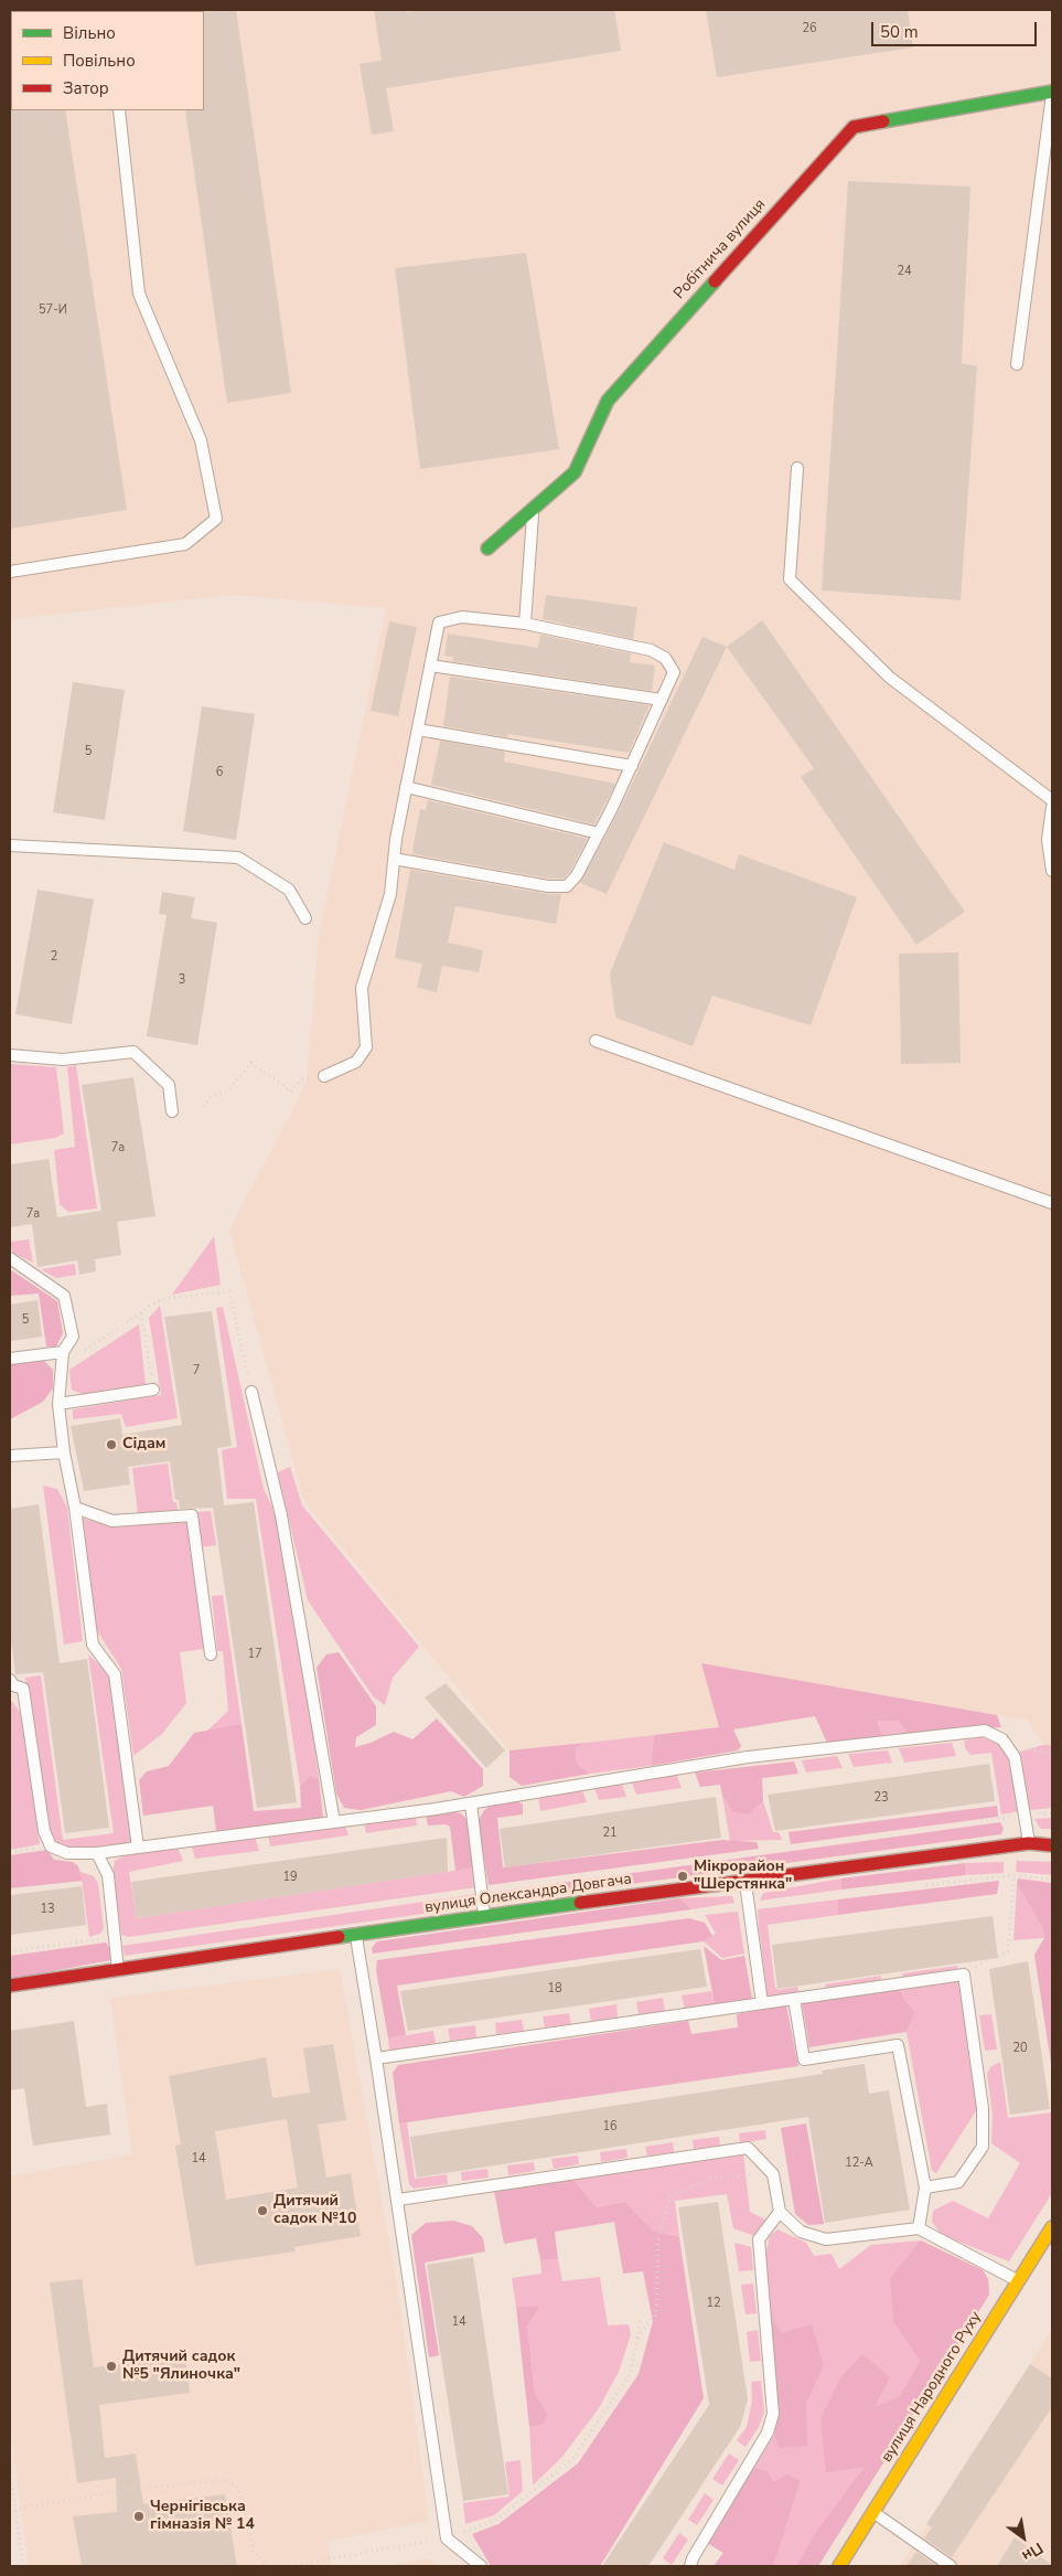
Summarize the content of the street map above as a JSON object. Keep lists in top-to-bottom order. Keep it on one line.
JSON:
{"streets":{"street":["Робітнича вулиця","вулиця Олександра Довгача","вулиця Народного Руху"]},"places":["Сідам","Мікрорайон \"Шерстянка\"","Дитячий садок №10","Дитячий садок №5 \"Ялиночка\"","Чернігівська гімназія № 14"],"house_numbers":["26","24","57-И","5","6","2","3","7а","7а","5","7","17","23","21","19","13","18","20","16","14","12-А","12","14"],"legend":["Вільно","Повільно","Затор"],"scale_bar":"50 m","north":"bottom right"}
